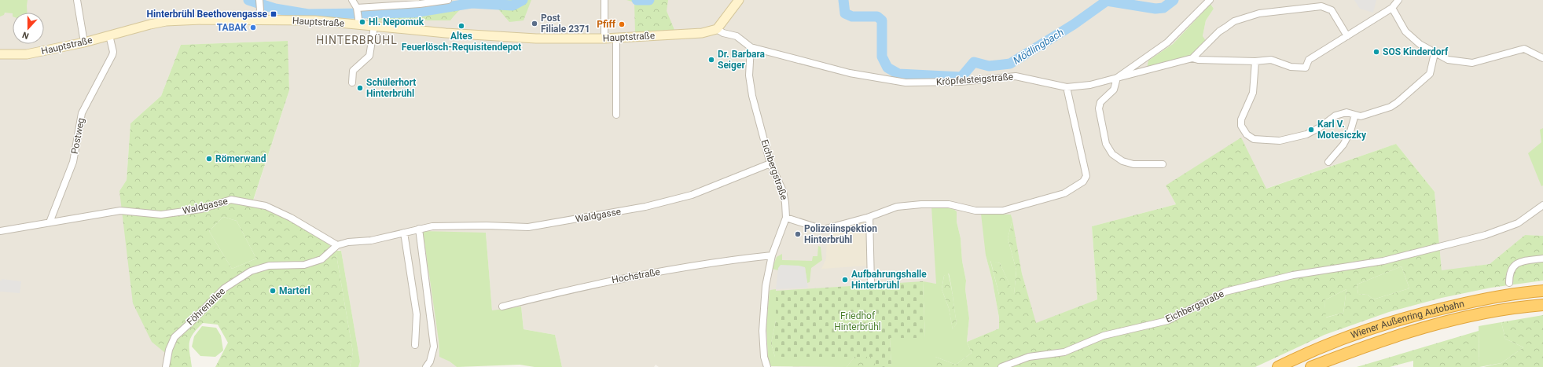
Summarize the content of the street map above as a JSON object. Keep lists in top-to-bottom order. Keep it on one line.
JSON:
{"streets":{"highway":["Wiener Außenring Autobahn"],"main road":["Hauptstraße"],"street":["Kröpfelsteigstraße","Postweg","Eichbergstraße","Waldgasse","Hochstraße","Föhrenallee"]},"crossings":[["Hauptstraße","Postweg"],["Kröpfelsteigstraße","Eichbergstraße"],["Postweg","Waldgasse"],["Eichbergstraße","Waldgasse"],["Eichbergstraße","Hochstraße"],["Waldgasse","Föhrenallee"]],"districts":["HINTERBRÜHL"],"water":["Mödlingbach"],"parks":["Friedhof Hinterbrühl"],"places":{"transit":["Hinterbrühl Beethovengasse"],"other":["Hl. Nepomuk","Post Filiale 2371","Pfiff","Altes Feuerlösch-Requisitendepot","TABAK","SOS Kinderdorf","Dr. Barbara Seiger","Schülerhort Hinterbrühl","Karl V. Motesiczky","Römerwand","Polizeiinspektion Hinterbrühl","Aufbahrungshalle Hinterbrühl","Marterl"]},"north":"bottom"}
